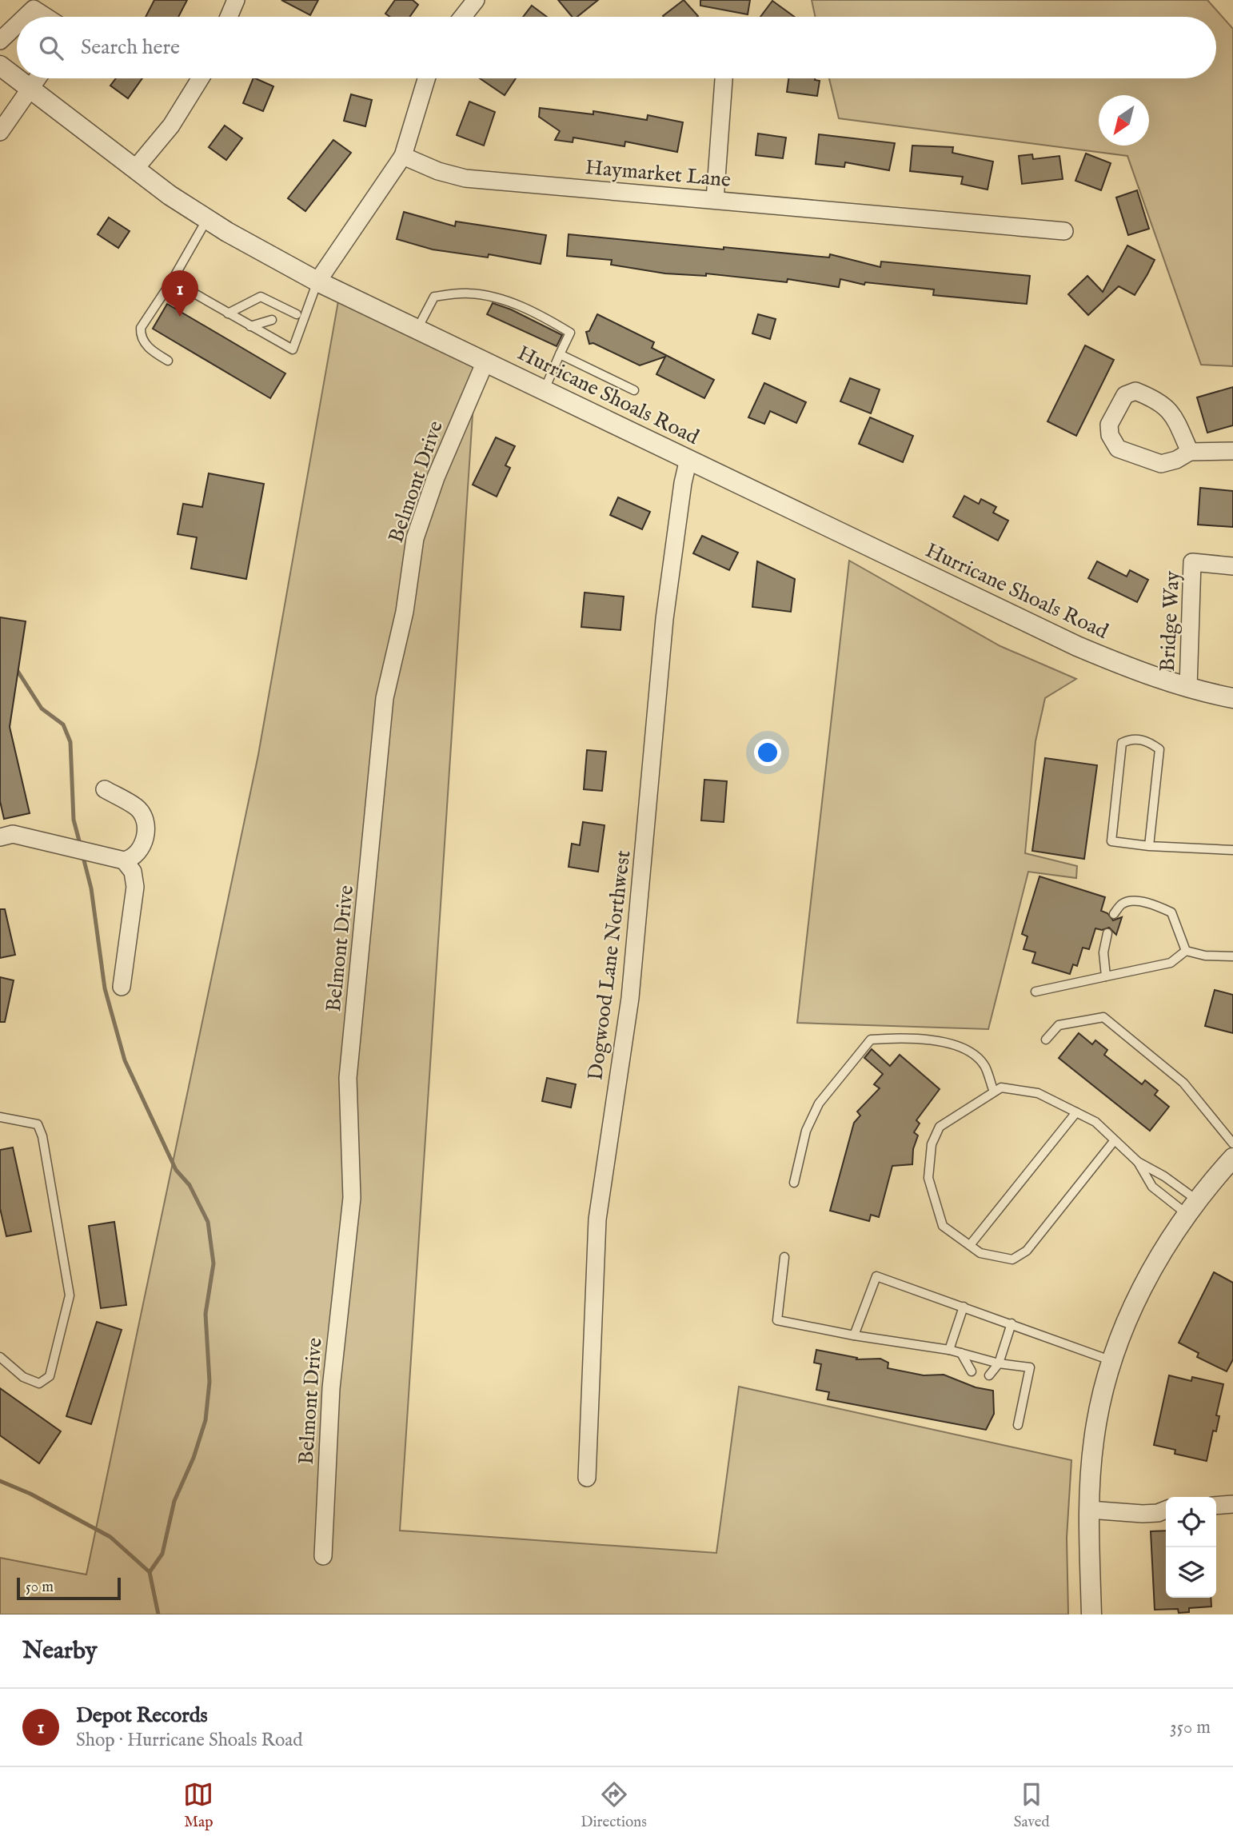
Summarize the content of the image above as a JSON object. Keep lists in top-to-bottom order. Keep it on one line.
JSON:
{"streets":{"street":["Haymarket Lane","Hurricane Shoals Road","Belmont Drive","Bridge Way","Dogwood Lane Northwest"]},"crossings":[["Hurricane Shoals Road","Belmont Drive"],["Hurricane Shoals Road","Bridge Way"],["Hurricane Shoals Road","Dogwood Lane Northwest"]],"scale_bar":"50 m","north":"bottom left","page":{"search":"Search here","pins":"1","scale":"50 m","heading":"Nearby","list":[{"mark":"1","name":"Depot Records","note":"Shop · Hurricane Shoals Road","value":"350 m"}],"nav":["Map","Directions","Saved"]}}
